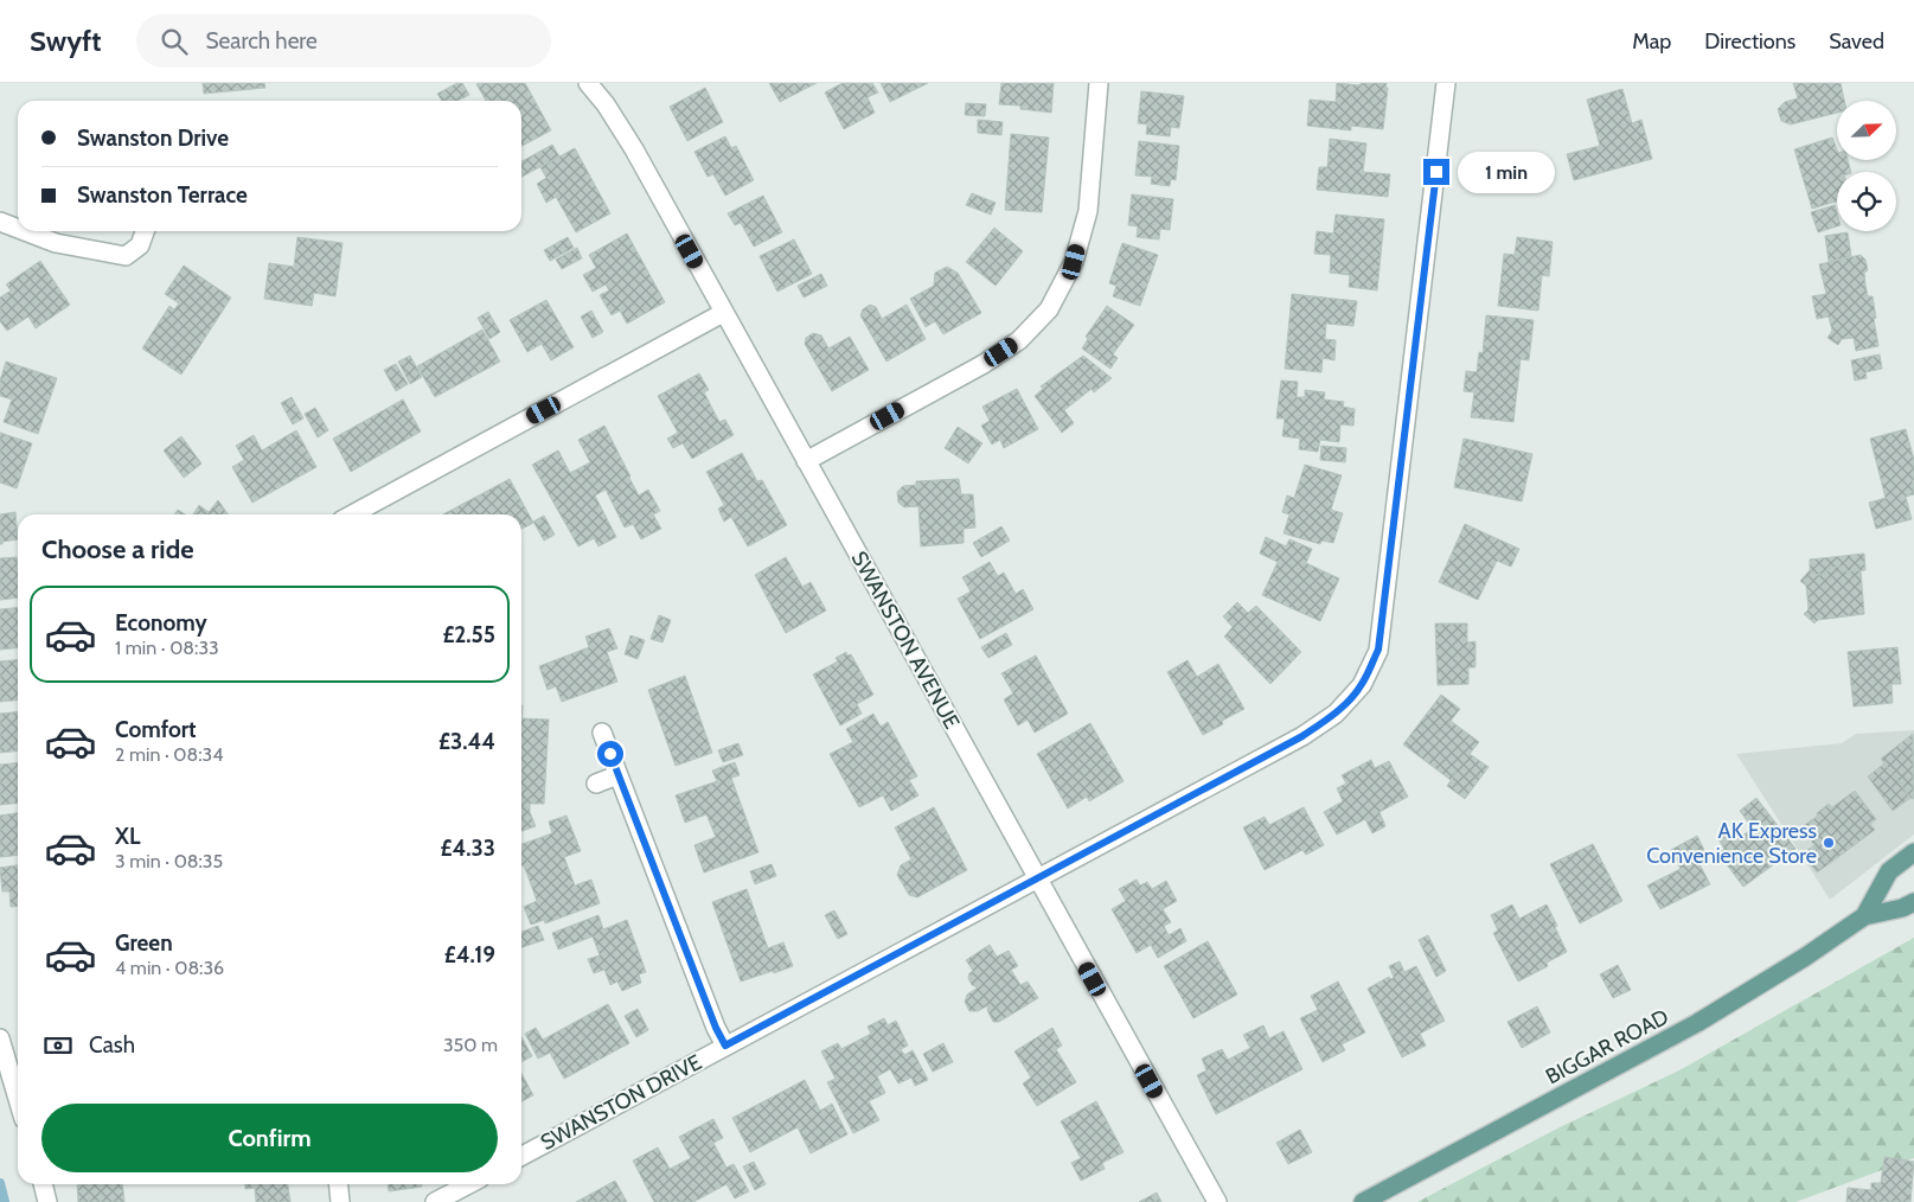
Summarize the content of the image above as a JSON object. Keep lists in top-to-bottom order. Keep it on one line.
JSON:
{"streets":{"main road":["BIGGAR ROAD"],"street":["SWANSTON AVENUE","SWANSTON DRIVE"]},"crossings":[["SWANSTON AVENUE","SWANSTON DRIVE"]],"places":["AK Express Convenience Store"],"north":"top right","page":{"header":"Swyft","search":"Search here","nav":["Map","Directions","Saved"],"banner":["Swanston Drive","Swanston Terrace"],"bubble":"1 min","heading":"Choose a ride","list":[{"name":"Economy","note":"1 min · 08:33","value":"£2.55"},{"name":"Comfort","note":"2 min · 08:34","value":"£3.44"},{"name":"XL","note":"3 min · 08:35","value":"£4.33"},{"name":"Green","note":"4 min · 08:36","value":"£4.19"}],"pay":["Cash","350 m"],"buttons":"Confirm"}}
